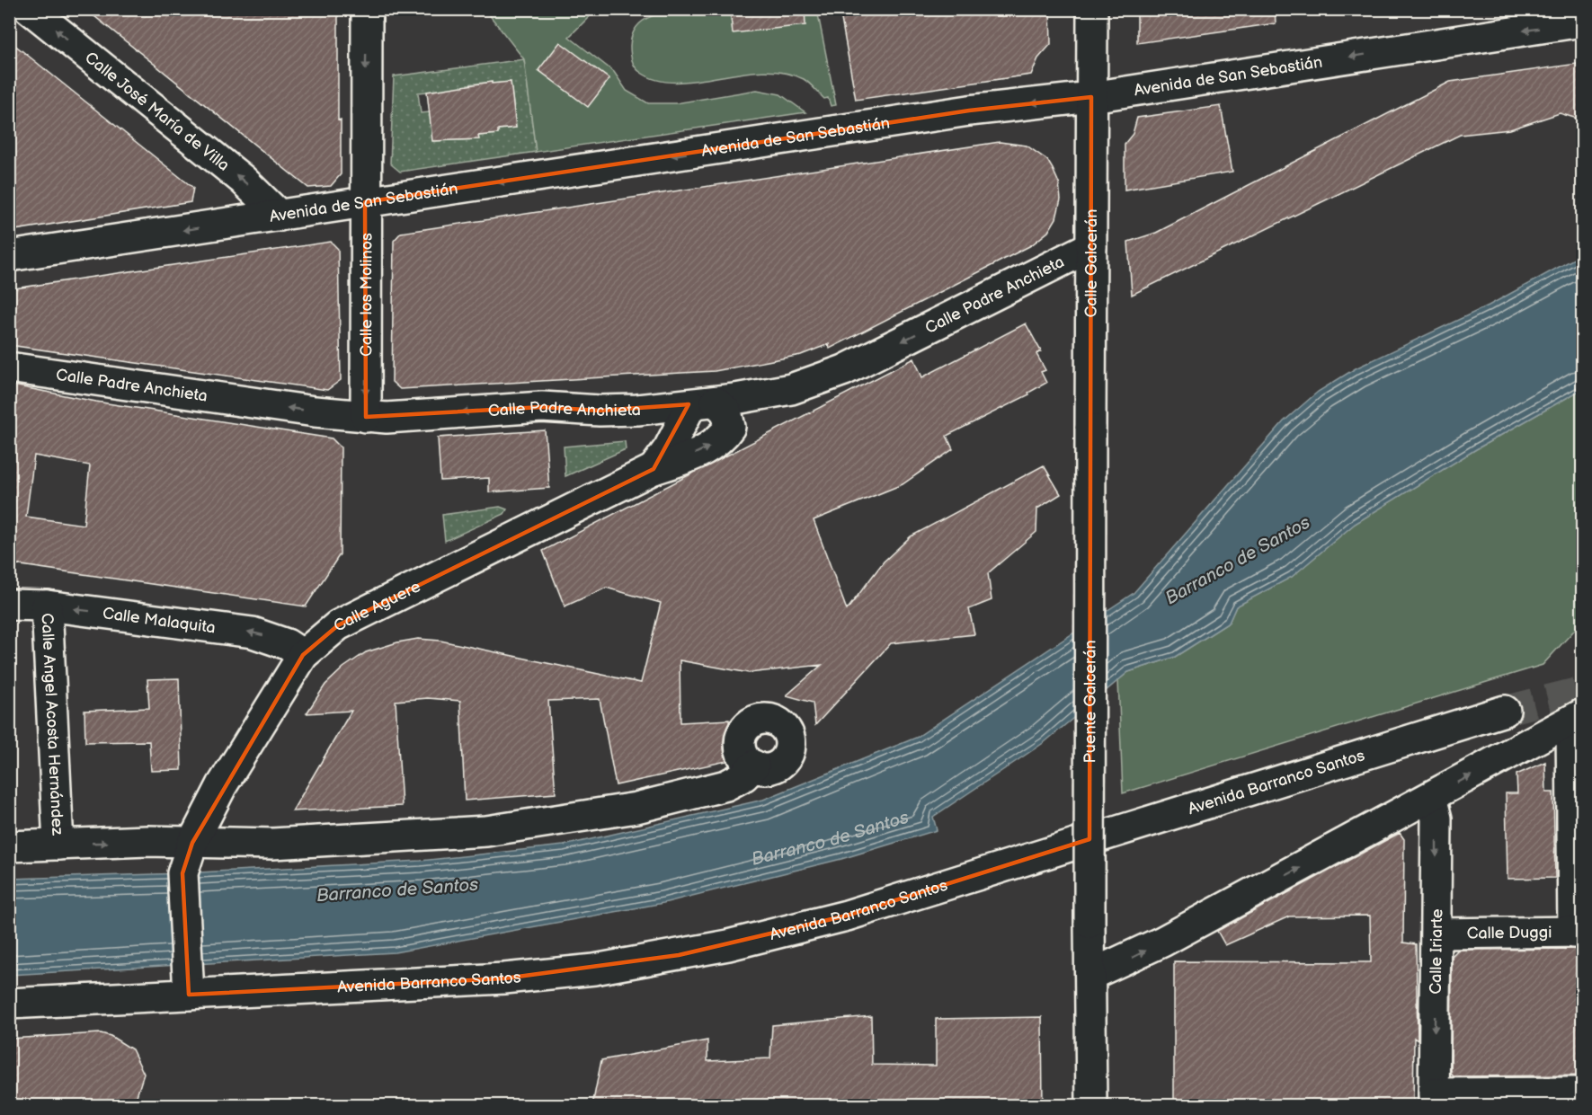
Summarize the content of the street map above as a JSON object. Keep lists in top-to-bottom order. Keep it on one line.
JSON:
{"streets":{"street":["Avenida de San Sebastián","Calle José María de Villa","Calle Galcerán","Calle los Molinos","Calle Padre Anchieta","Calle Aguere","Calle Malaquita","Puente Galcerán","Calle Angel Acosta Hernández","Avenida Barranco Santos","Calle Duggi","Calle Iriarte"]},"crossings":[["Avenida de San Sebastián","Calle José María de Villa"],["Avenida de San Sebastián","Calle Galcerán"],["Avenida de San Sebastián","Calle los Molinos"],["Calle Galcerán","Calle Padre Anchieta"],["Calle Galcerán","Puente Galcerán"],["Calle los Molinos","Calle Padre Anchieta"],["Calle Padre Anchieta","Calle Aguere"],["Calle Aguere","Calle Malaquita"],["Calle Aguere","Avenida Barranco Santos"],["Calle Malaquita","Calle Angel Acosta Hernández"],["Calle Duggi","Calle Iriarte"]],"one_way":["Avenida de San Sebastián","Calle José María de Villa","Calle los Molinos","Calle Padre Anchieta"],"water":["Barranco de Santos"]}
